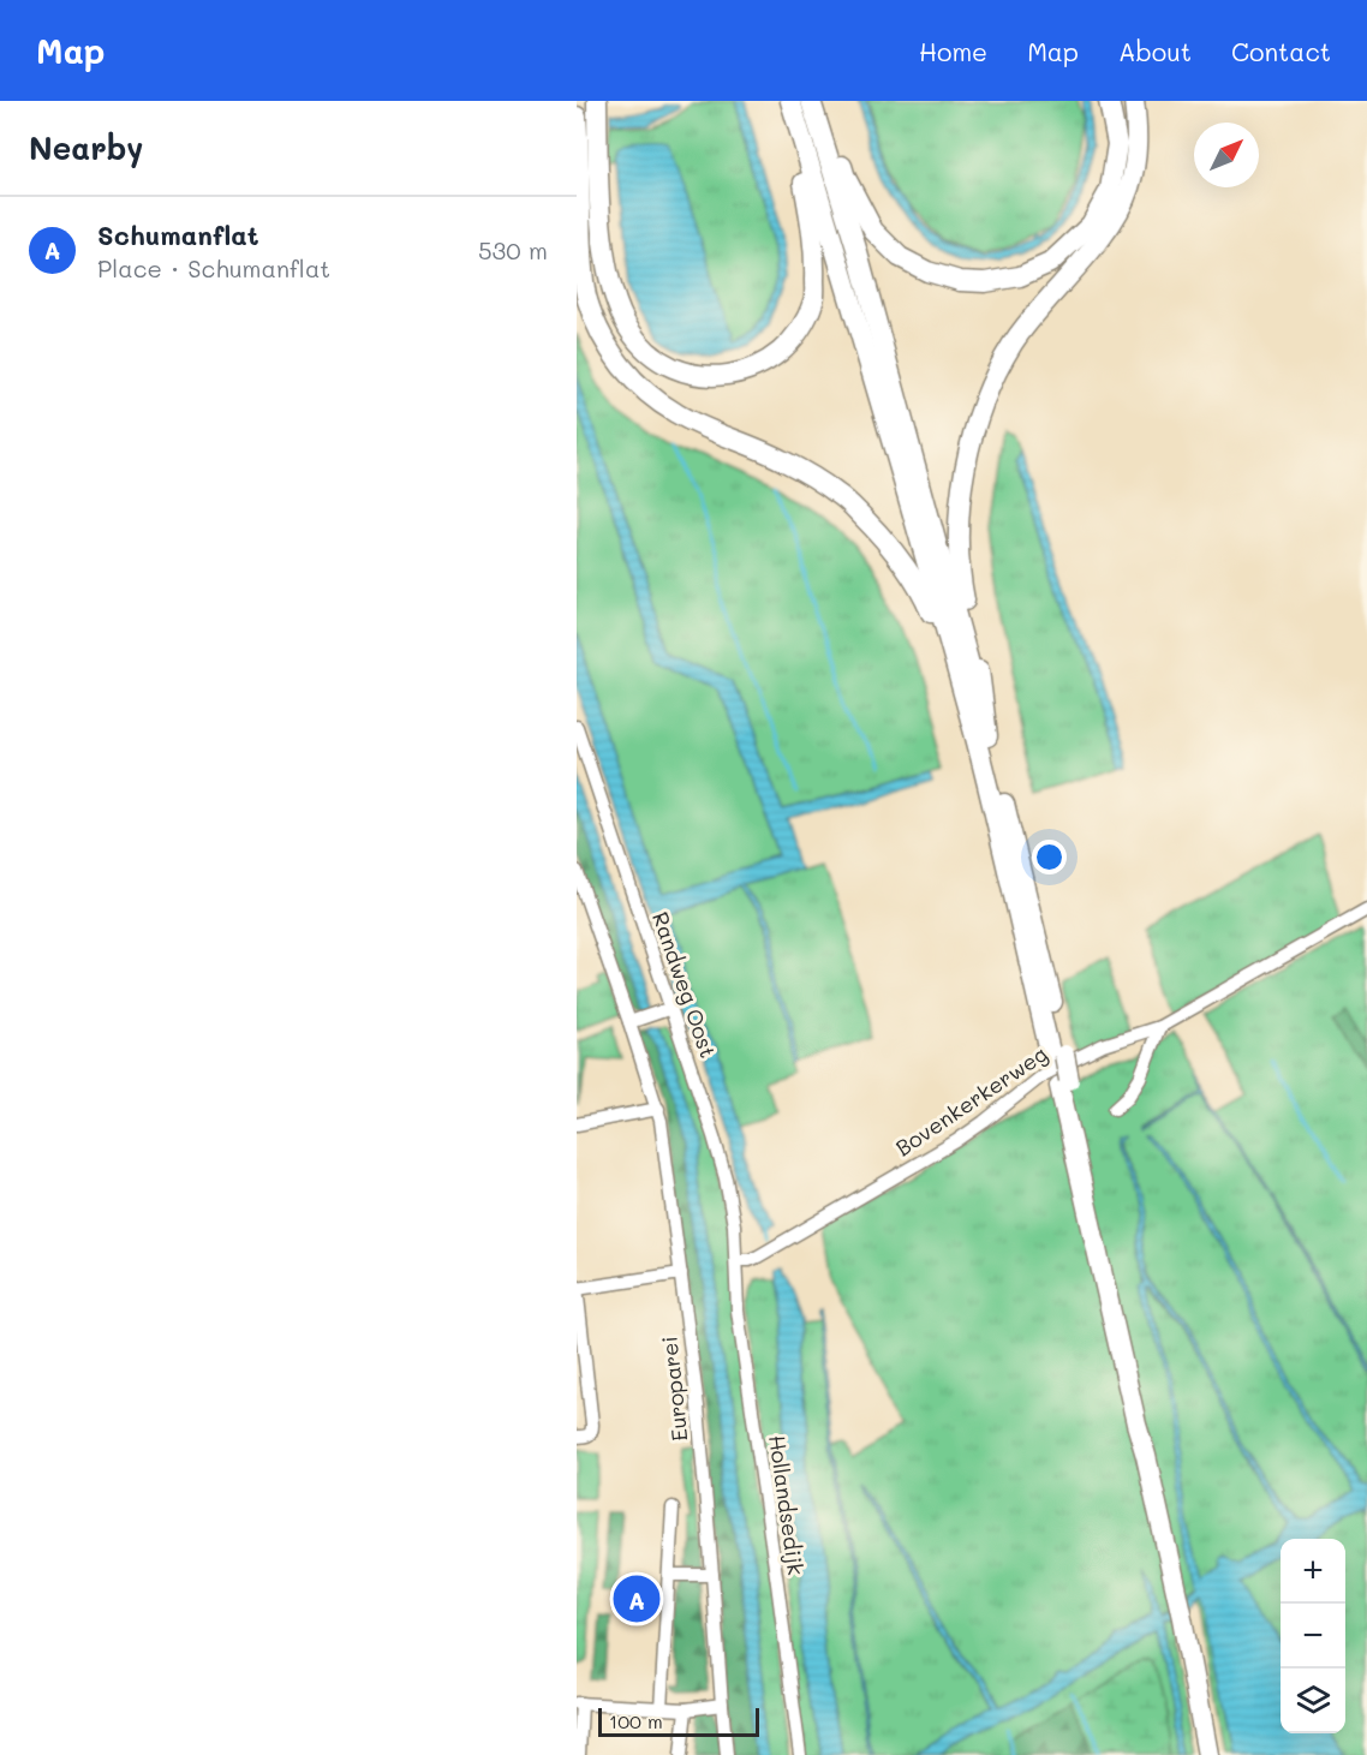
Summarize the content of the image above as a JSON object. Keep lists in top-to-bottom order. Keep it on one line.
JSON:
{"streets":{"street":["Randweg Oost","Bovenkerkerweg","Europarei","Hollandsedijk"]},"crossings":[["Randweg Oost","Bovenkerkerweg"],["Randweg Oost","Hollandsedijk"],["Bovenkerkerweg","Hollandsedijk"]],"scale_bar":"100 m","north":"top right","page":{"header":"Map","nav":["Home","Map","About","Contact"],"heading":"Nearby","list":[{"mark":"A","name":"Schumanflat","note":"Place · Schumanflat","value":"530 m"}],"map_buttons":["+","−"],"pins":"A","scale":"100 m"}}
